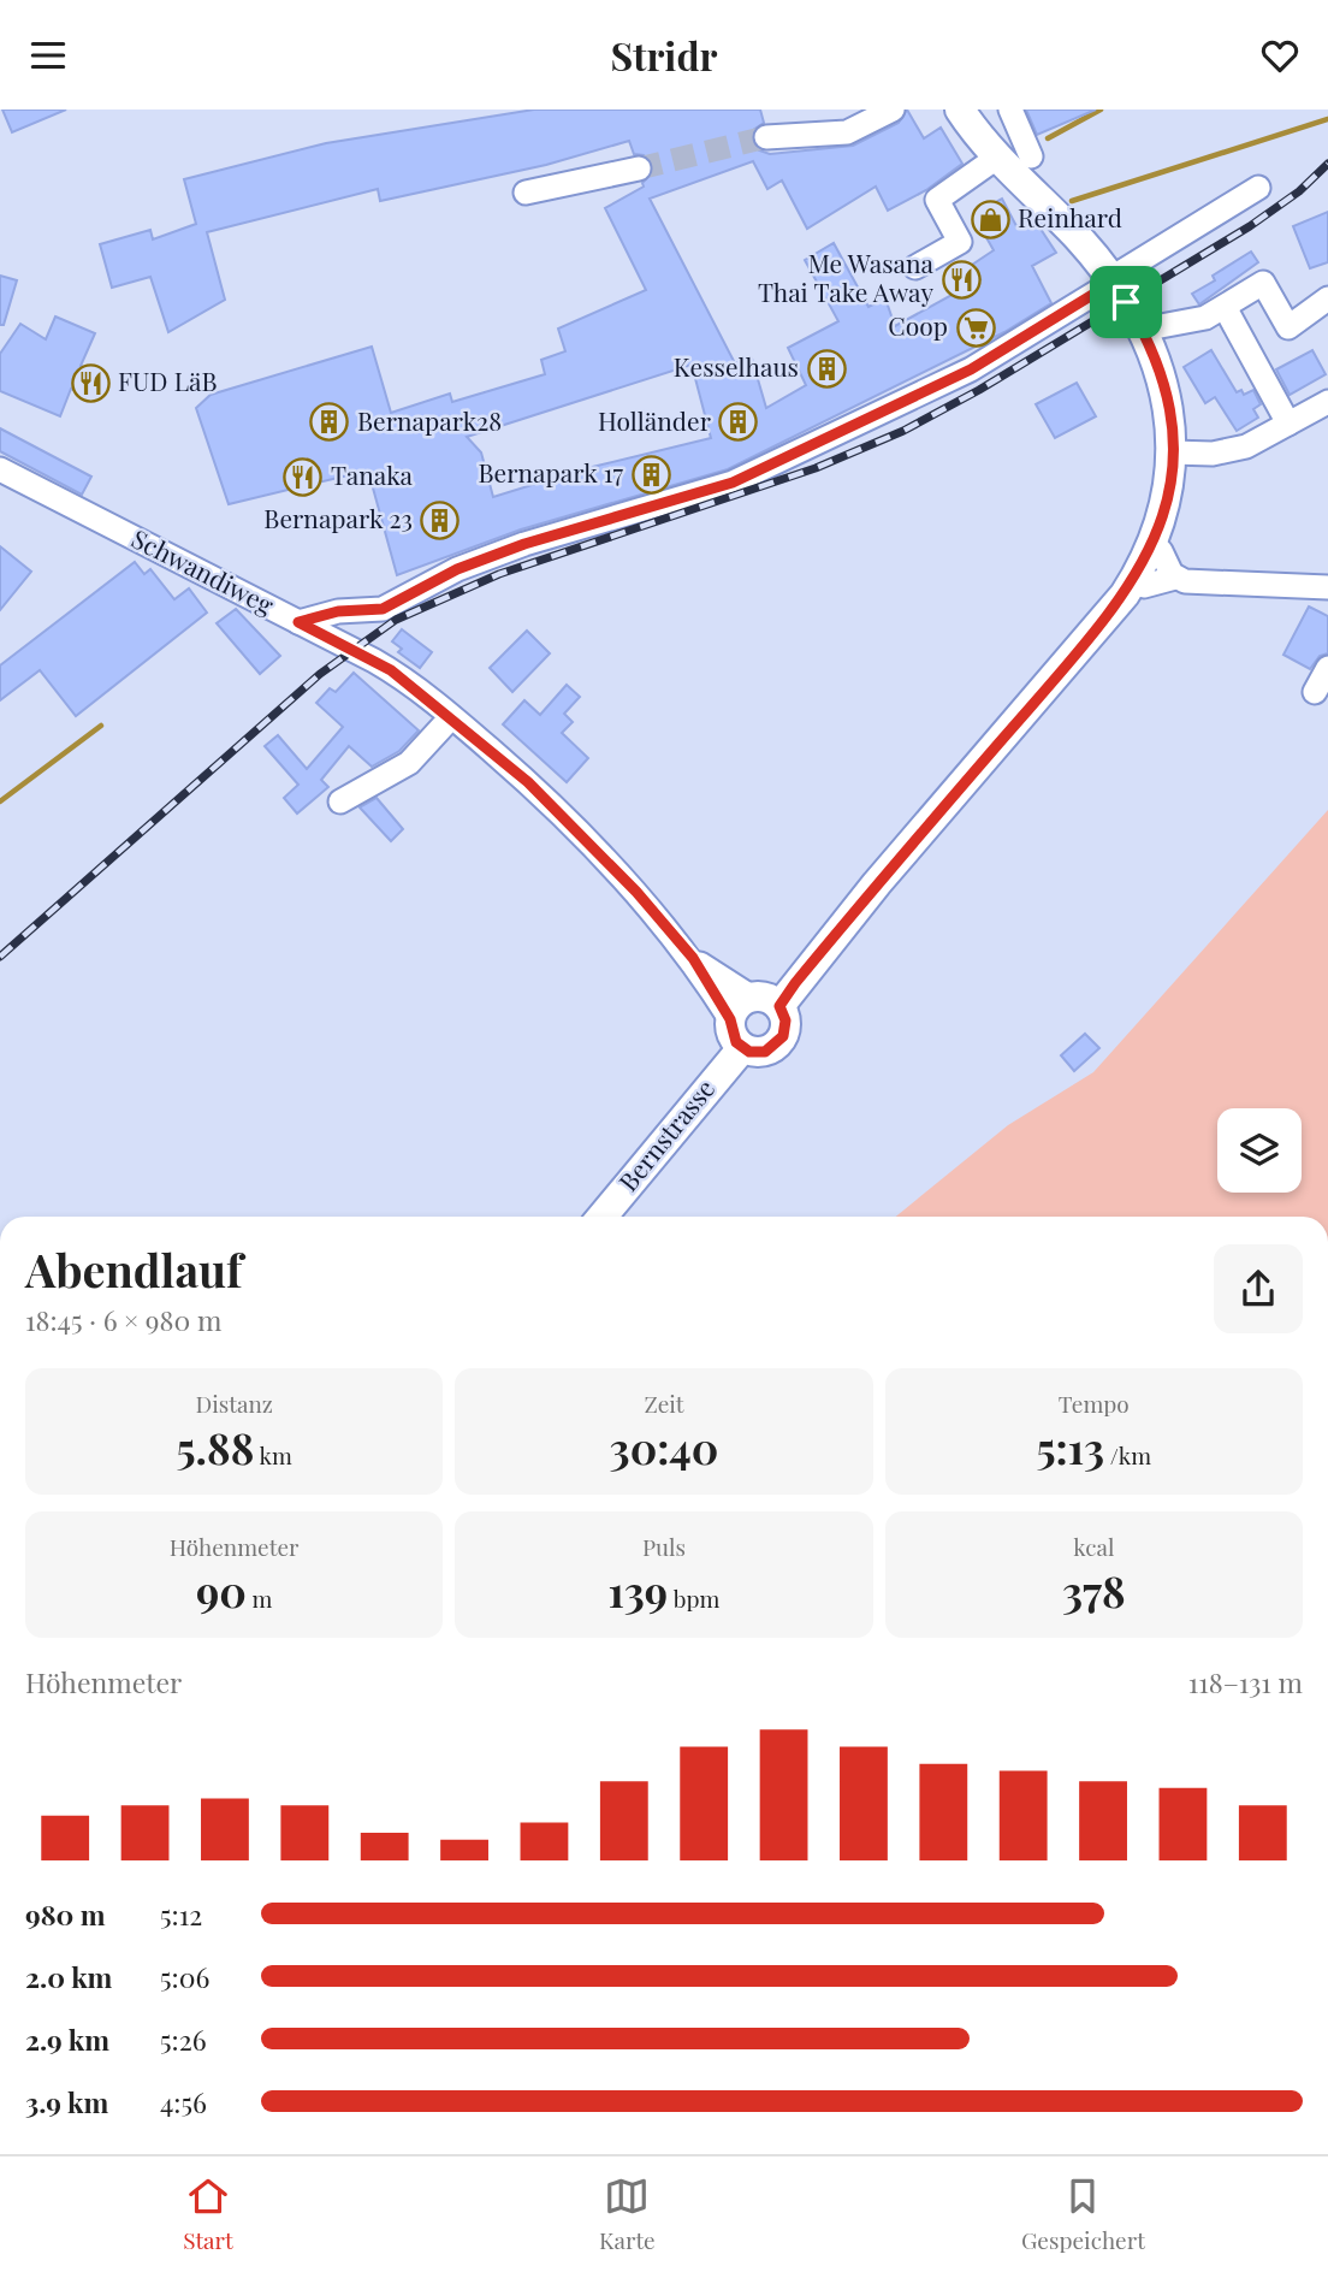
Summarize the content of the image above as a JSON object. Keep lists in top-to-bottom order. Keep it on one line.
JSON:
{"streets":{"main road":["Bernstrasse"],"street":["Schwandiweg"]},"crossings":[["Schwandiweg","Bernstrasse"]],"places":{"shop":["Reinhard"],"restaurant":["Me Wasana Thai Take Away","FUD LäB","Tanaka"],"supermarket":["Coop"],"building":["Kesselhaus","Bernapark28","Holländer","Bernapark 17","Bernapark 23"]},"page":{"header":"Stridr","heading":["Abendlauf","18:45 · 6 × 980 m"],"stats":[["Distanz","5.88 km"],["Zeit","30:40"],["Tempo","5:13 /km"],["Höhenmeter","90 m"],["Puls","139 bpm"],["kcal","378"]],"chart":["Höhenmeter","118–131 m"],"list":[{"name":"980 m","note":"5:12"},{"name":"2.0 km","note":"5:06"},{"name":"2.9 km","note":"5:26"},{"name":"3.9 km","note":"4:56"}],"tabs":["Start","Karte","Gespeichert"]}}
